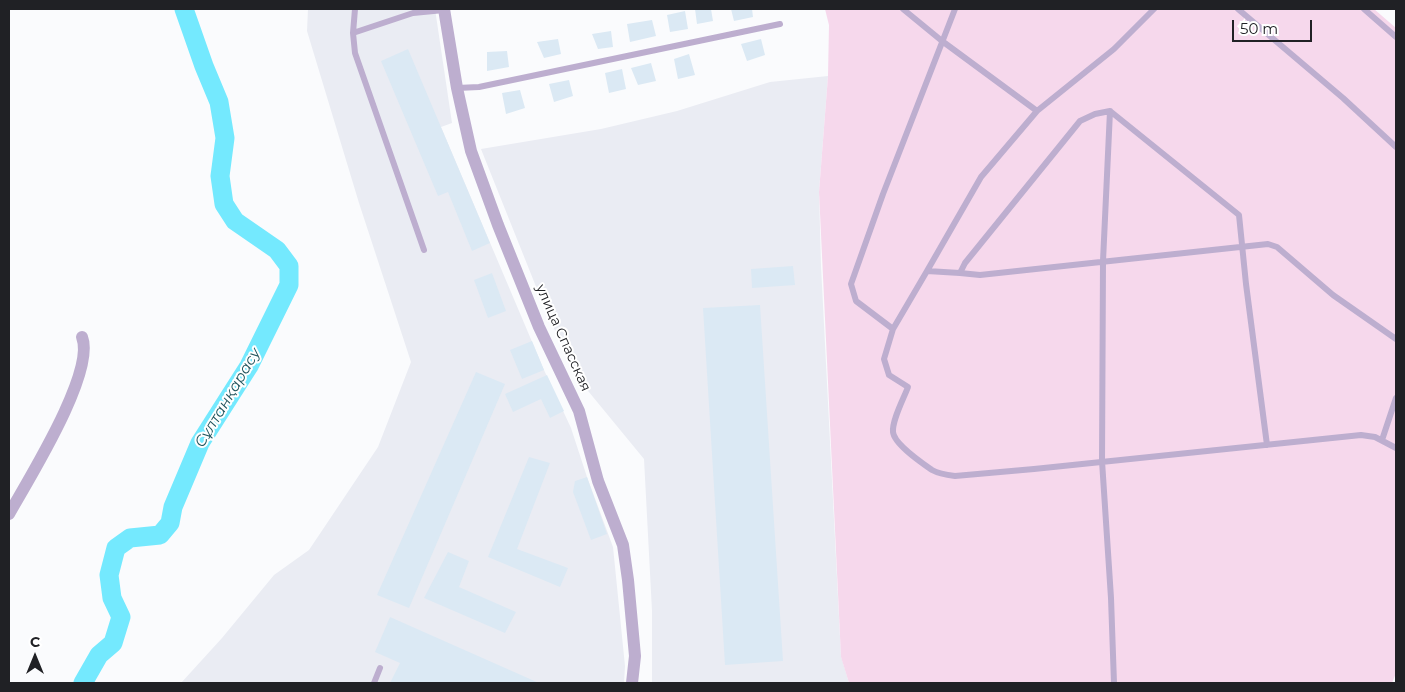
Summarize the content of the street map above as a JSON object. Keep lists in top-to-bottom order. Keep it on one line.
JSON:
{"streets":{"street":["улица Спасская"]},"water":["Сұлтанқарасу"],"scale_bar":"50 m","north":"top"}
